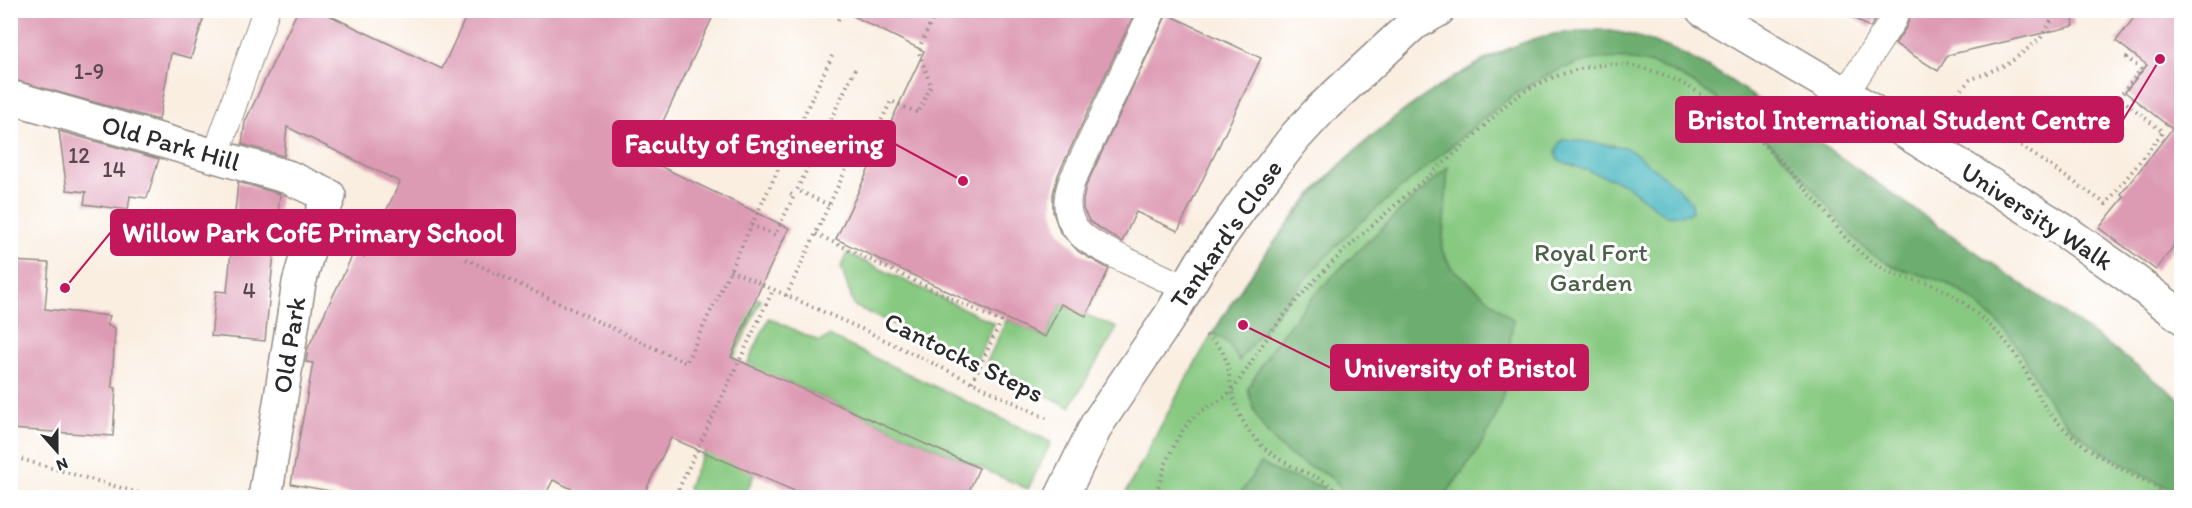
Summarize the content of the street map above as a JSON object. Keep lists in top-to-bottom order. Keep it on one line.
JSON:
{"streets":{"street":["Old Park Hill","University Walk","Tankard's Close","Old Park"],"path":["Cantocks Steps"]},"crossings":[["Old Park Hill","Old Park"]],"parks":["Royal Fort Garden"],"places":["Bristol International Student Centre","Faculty of Engineering","Willow Park CofE Primary School","University of Bristol"],"house_numbers":["1-9","12","14","4"],"north":"bottom"}
